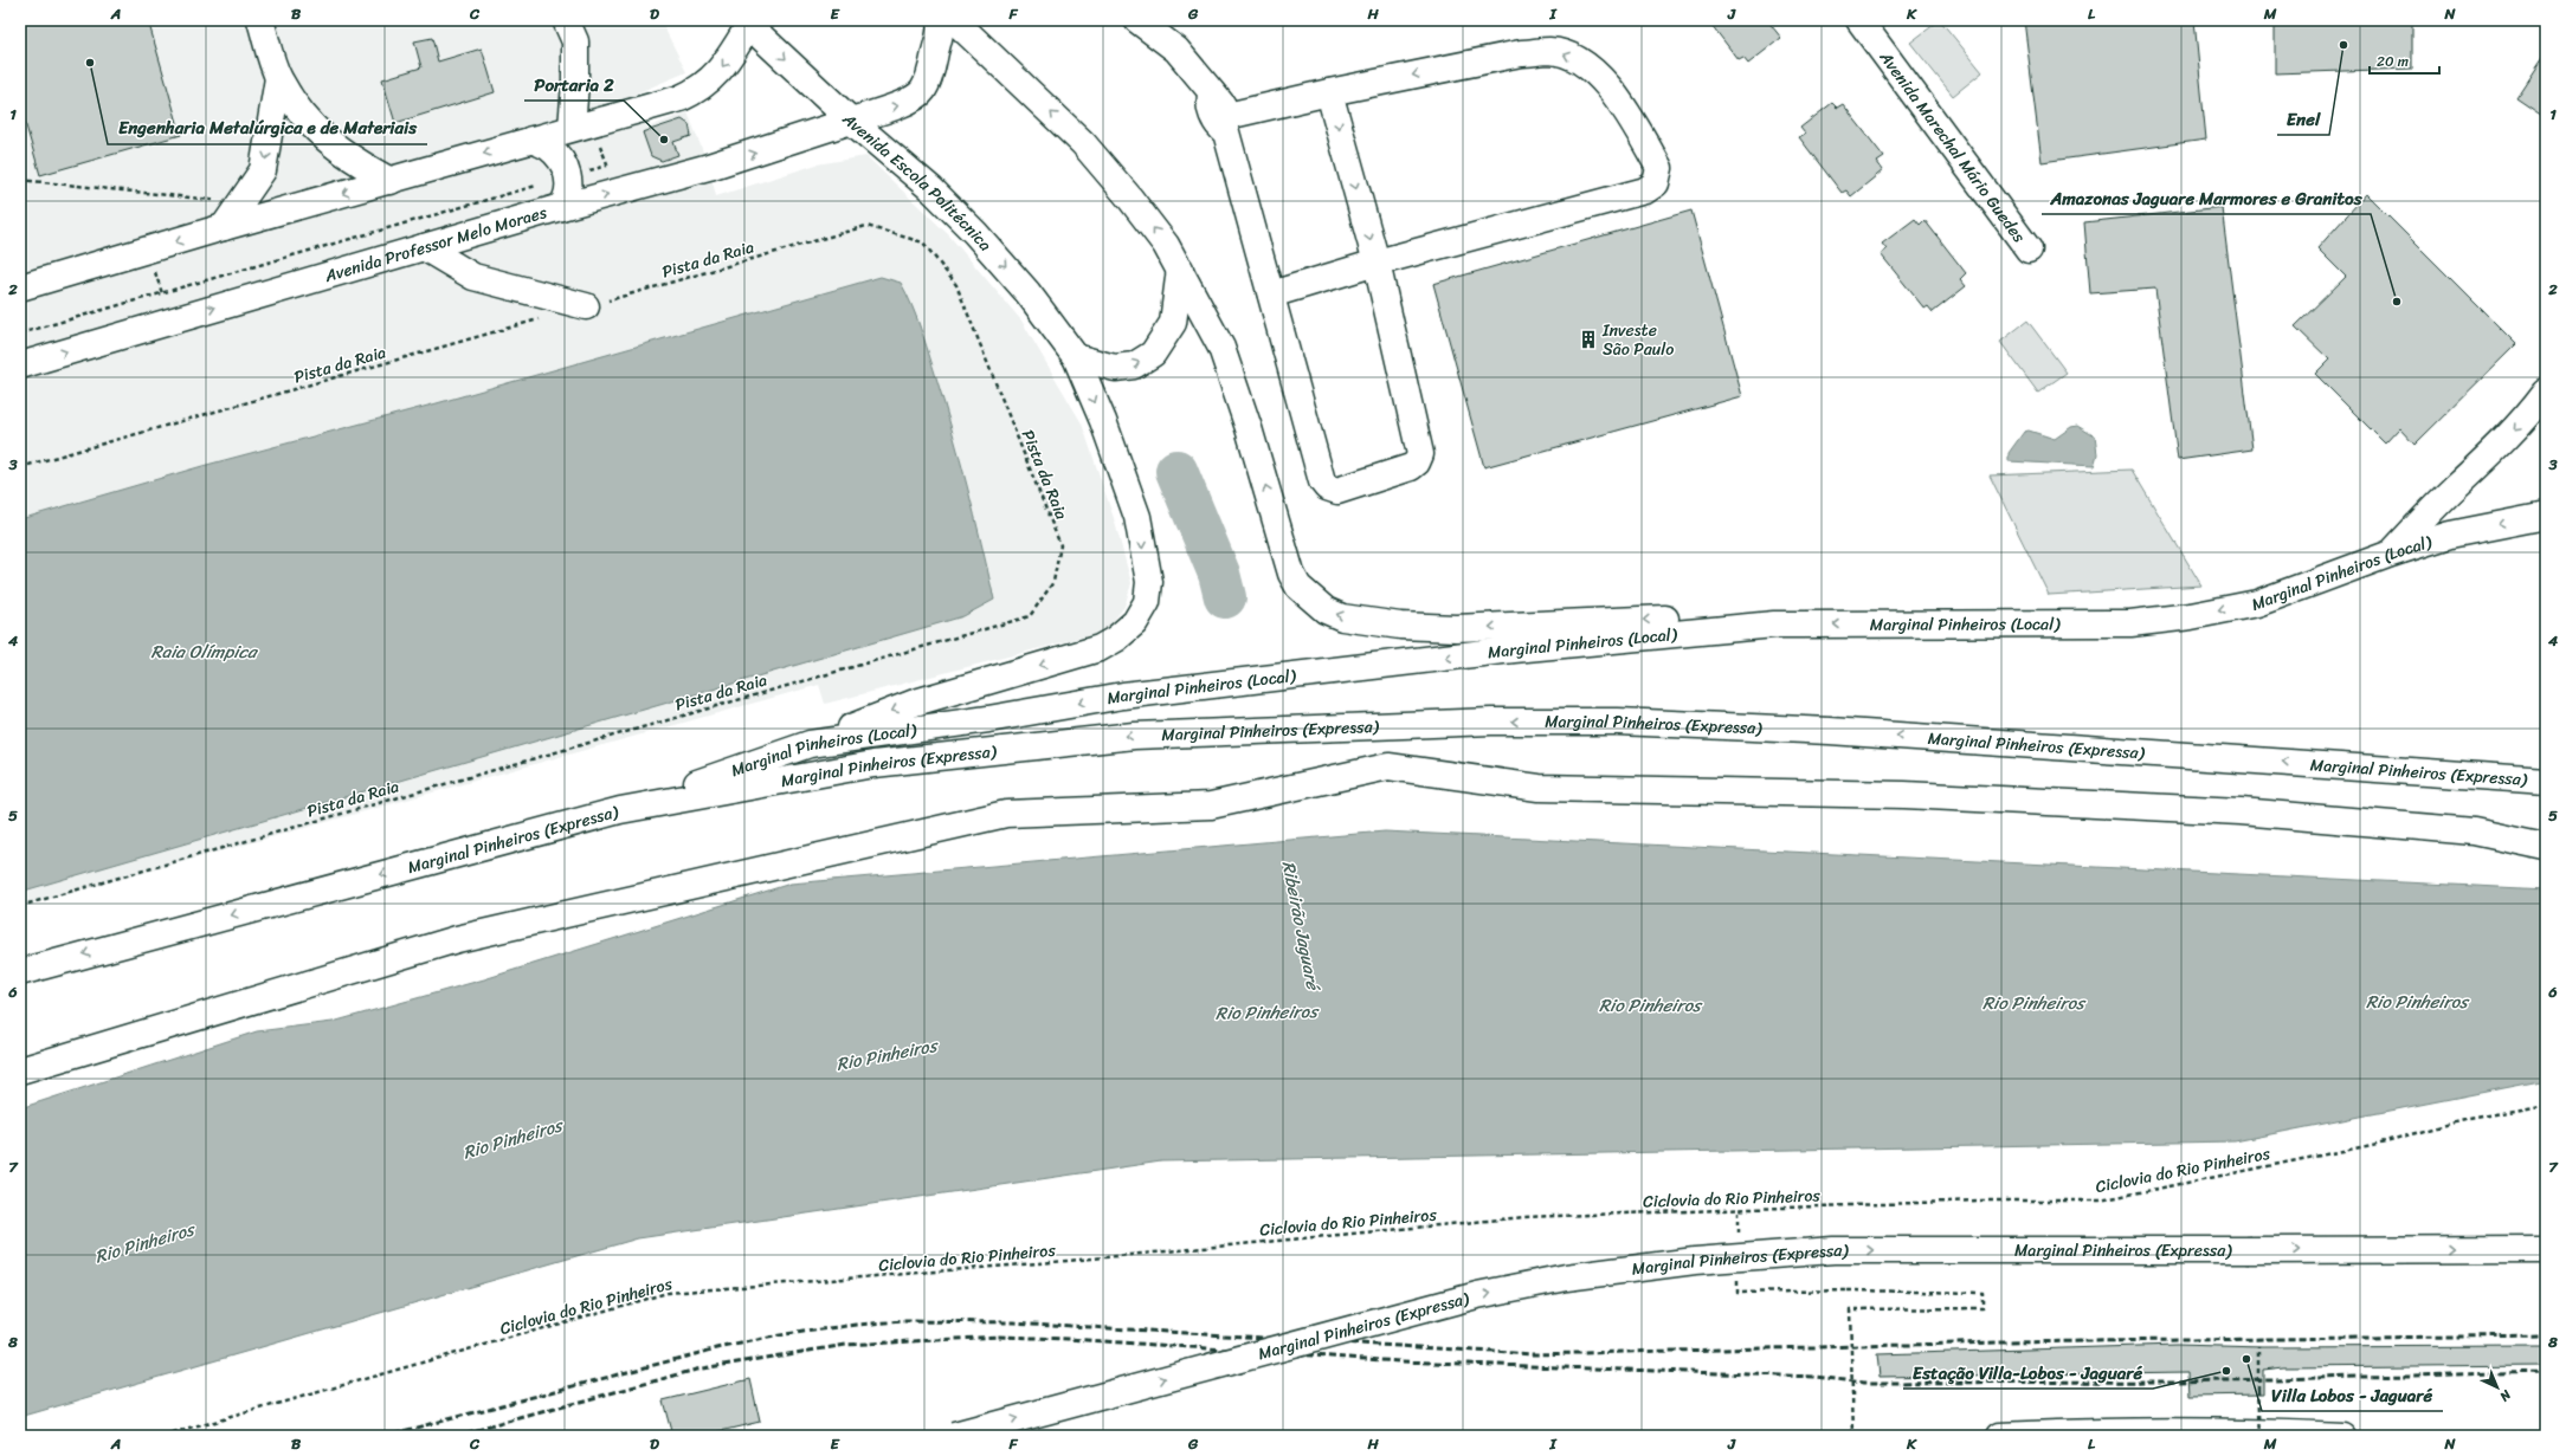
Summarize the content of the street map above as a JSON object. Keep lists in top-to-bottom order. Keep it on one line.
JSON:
{"streets":{"main road":["Avenida Marechal Mário Guedes","Avenida Escola Politécnica","Avenida Professor Melo Moraes","Marginal Pinheiros (Local)","Marginal Pinheiros (Expressa)"],"path":["Pista da Raia","Ciclovia do Rio Pinheiros"]},"crossings":[["Avenida Escola Politécnica","Avenida Professor Melo Moraes"],["Avenida Escola Politécnica","Marginal Pinheiros (Local)"],["Marginal Pinheiros (Local)","Marginal Pinheiros (Expressa)"]],"water":["Raia Olímpica","Ribeirão Jaguaré","Rio Pinheiros"],"places":{"other":["Enel","Engenharia Metalúrgica e de Materiais","Portaria 2","Amazonas Jaguare Marmores e Granitos","Villa Lobos - Jaguaré","Estação Villa-Lobos - Jaguaré"],"building":["Investe São Paulo"]},"scale_bar":"20 m","north":"bottom right","grid":{"columns":["A","B","C","D","E","F","G","H","I","J","K","L","M","N"],"rows":["1","2","3","4","5","6","7","8"]}}
